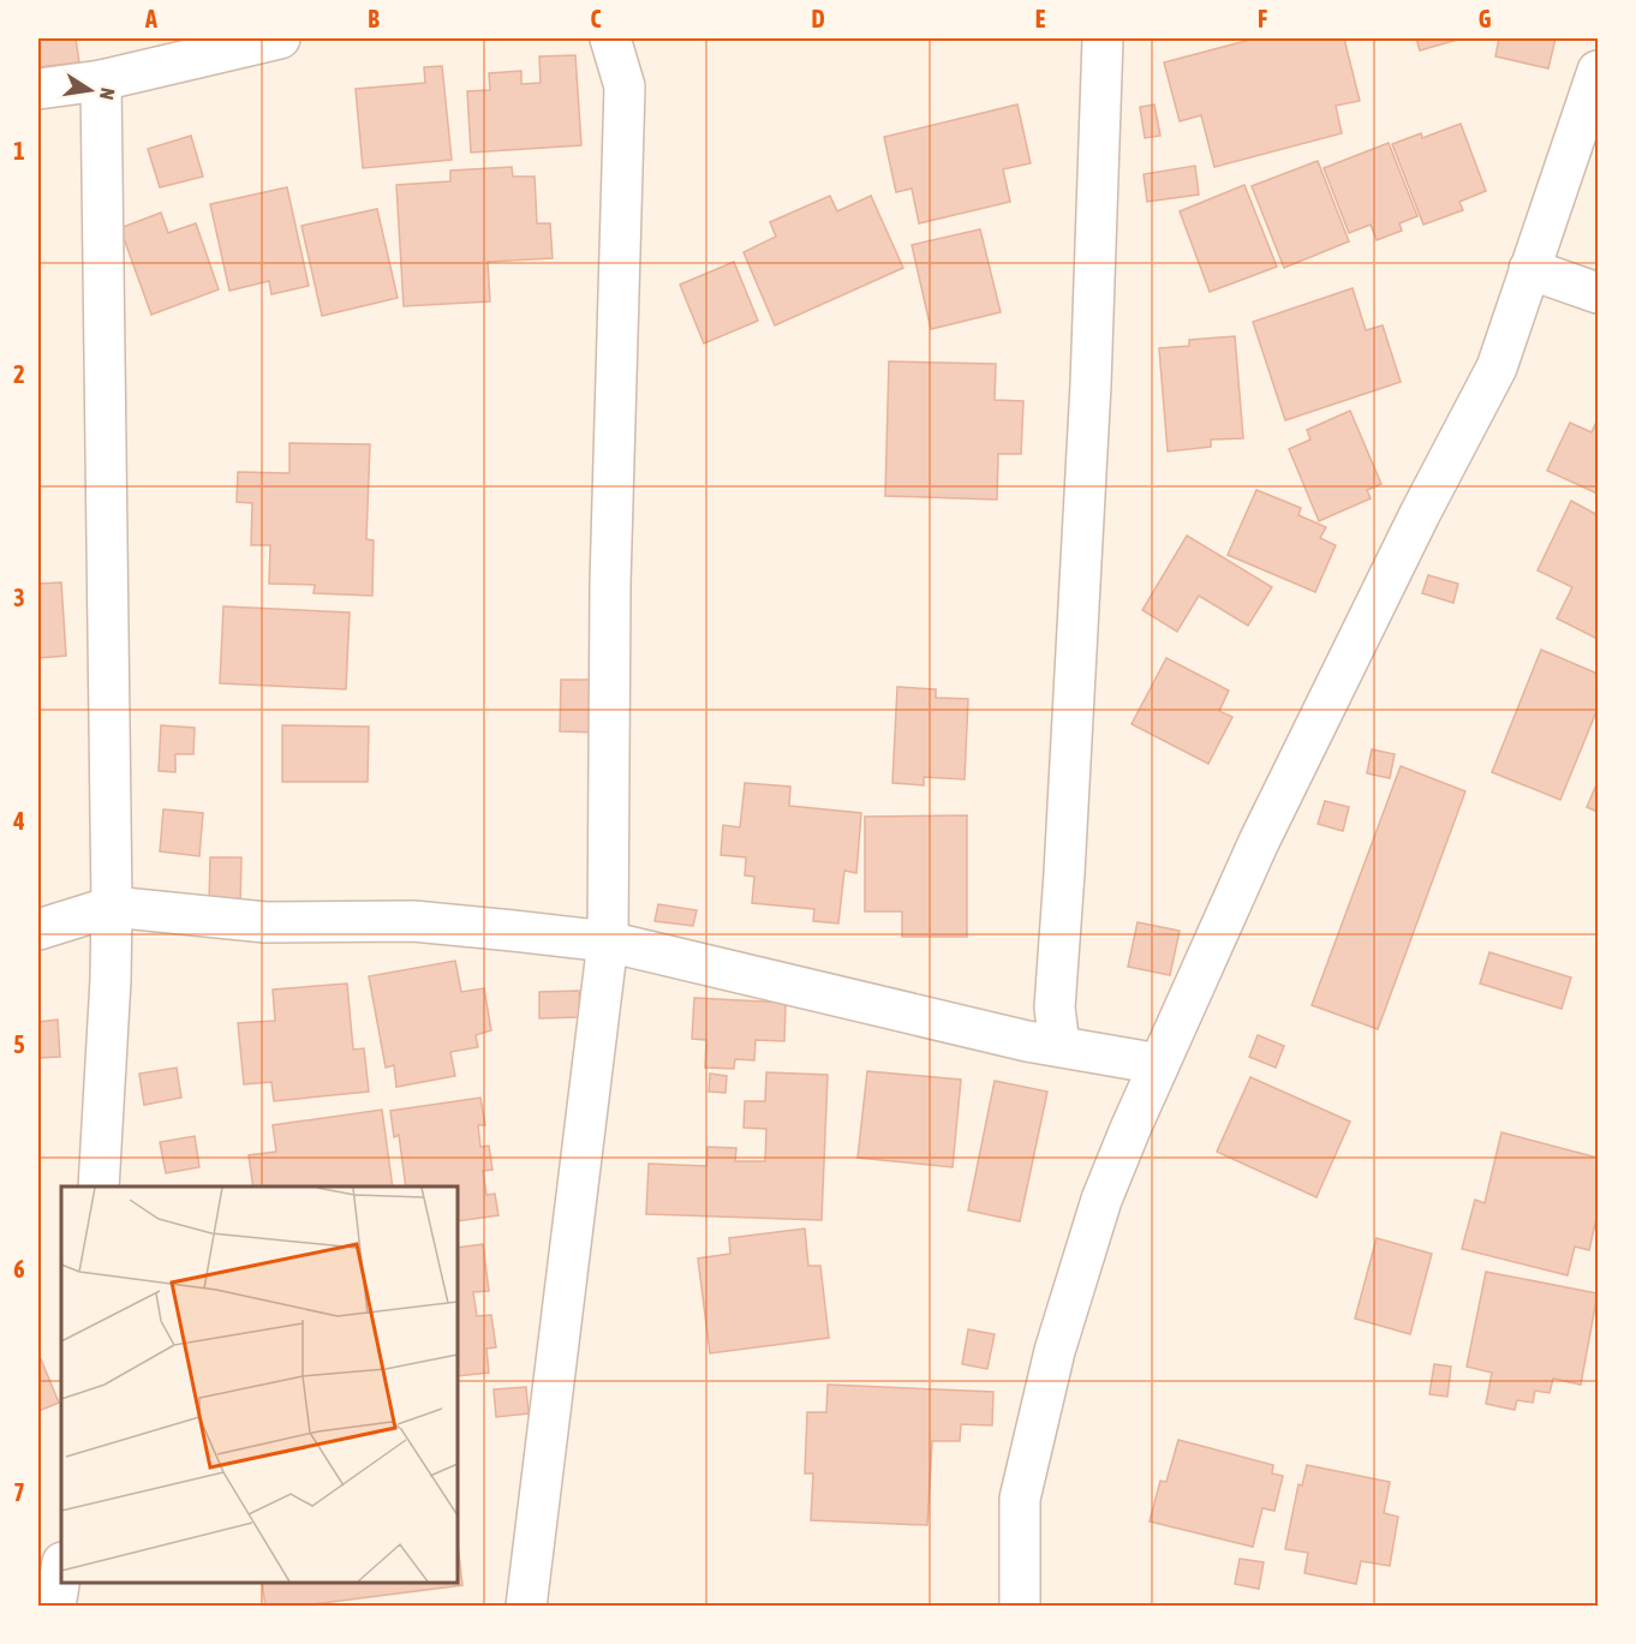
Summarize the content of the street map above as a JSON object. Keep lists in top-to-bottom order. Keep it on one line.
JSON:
{"north":"right","grid":{"columns":["A","B","C","D","E","F","G"],"rows":["1","2","3","4","5","6","7"]}}
